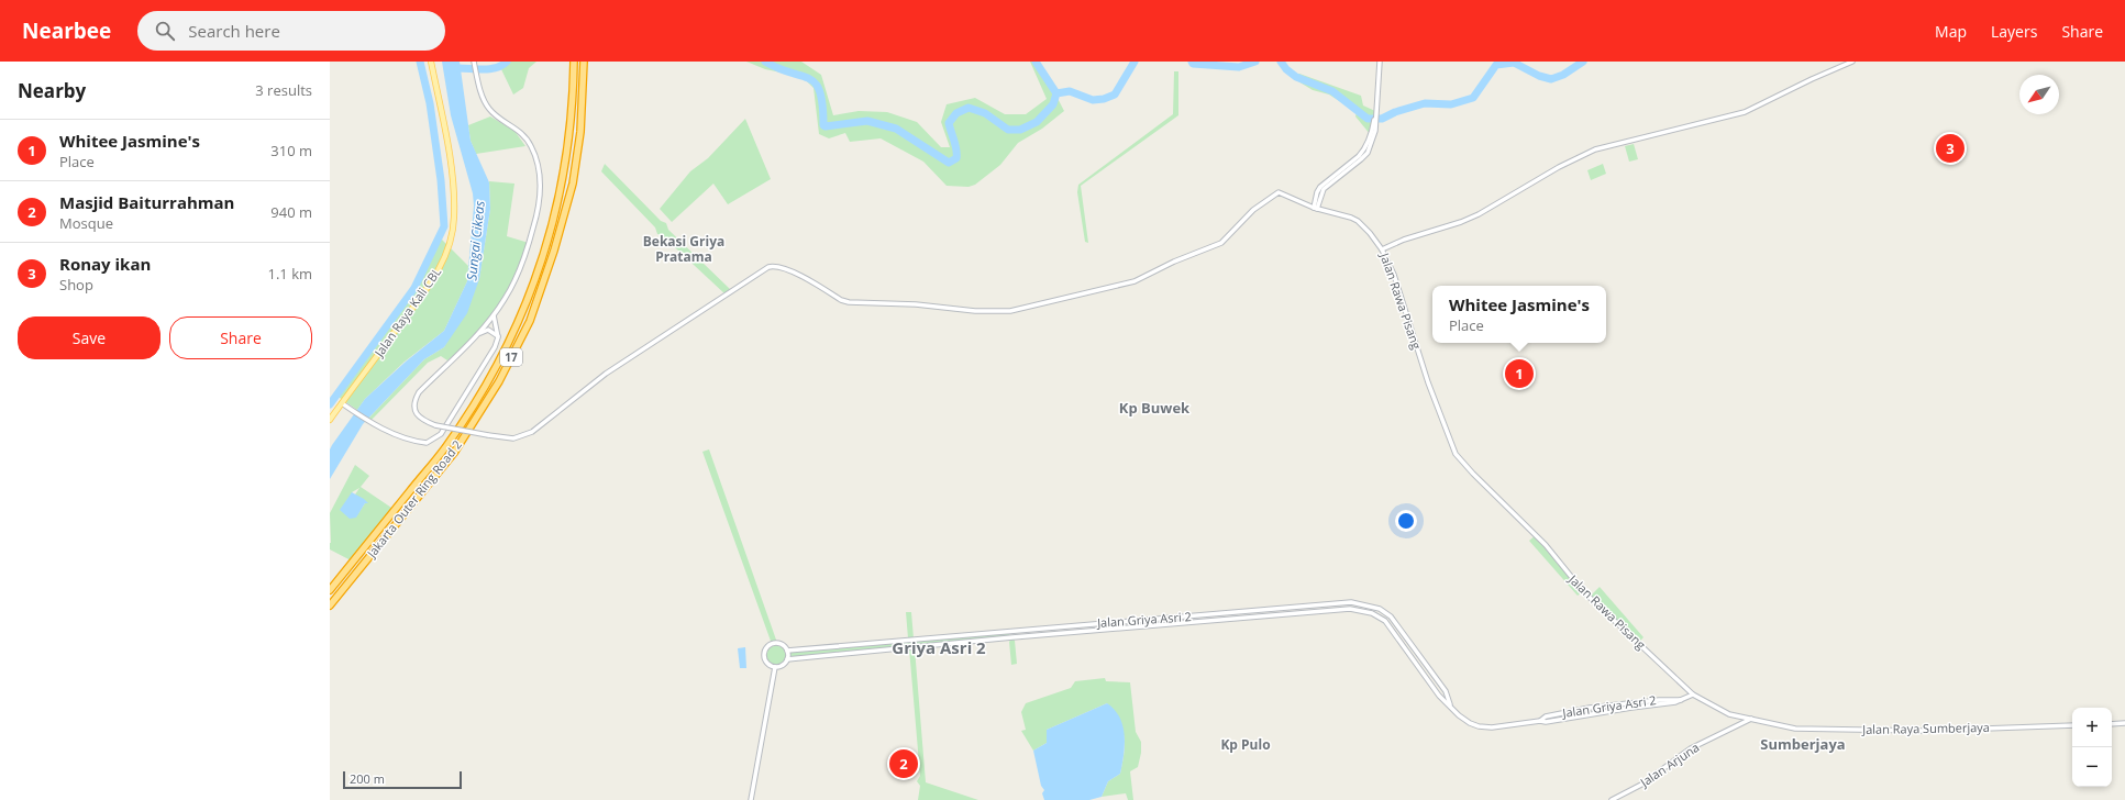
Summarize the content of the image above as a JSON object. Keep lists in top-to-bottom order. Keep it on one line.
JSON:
{"streets":{"highway":["17","Jakarta Outer Ring Road 2"],"main road":["Jalan Raya Kali CBL"],"street":["Jalan Rawa Pisang","Jalan Griya Asri 2","Jalan Raya Sumberjaya","Jalan Arjuna"]},"crossings":[["Jalan Rawa Pisang","Jalan Griya Asri 2"],["Jalan Rawa Pisang","Jalan Raya Sumberjaya"],["Jalan Rawa Pisang","Jalan Arjuna"],["Jalan Raya Sumberjaya","Jalan Arjuna"]],"districts":["Bekasi Griya Pratama","Kp Buwek","Griya Asri 2","Sumberjaya","Kp Pulo"],"water":["Sungai Cikeas"],"scale_bar":"200 m","north":"bottom left","page":{"header":"Nearbee","search":"Search here","nav":["Map","Layers","Share"],"heading":["Nearby","3 results"],"list":[{"mark":"1","name":"Whitee Jasmine's","note":"Place","value":"310 m"},{"mark":"2","name":"Masjid Baiturrahman","note":"Mosque","value":"940 m"},{"mark":"3","name":"Ronay ikan","note":"Shop","value":"1.1 km"}],"pins":["3","1","2"],"popup":["Whitee Jasmine's","Place"],"buttons":["Save","Share"],"map_buttons":["+","−"],"scale":"200 m"}}
